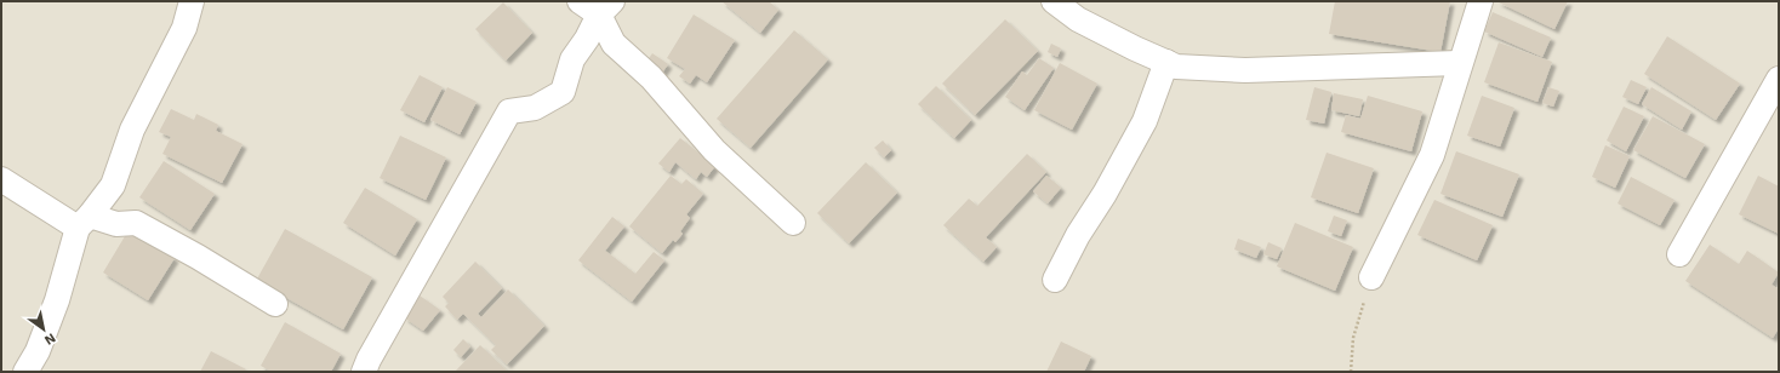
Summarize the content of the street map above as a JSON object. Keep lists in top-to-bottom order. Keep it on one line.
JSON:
{"north":"bottom right"}
